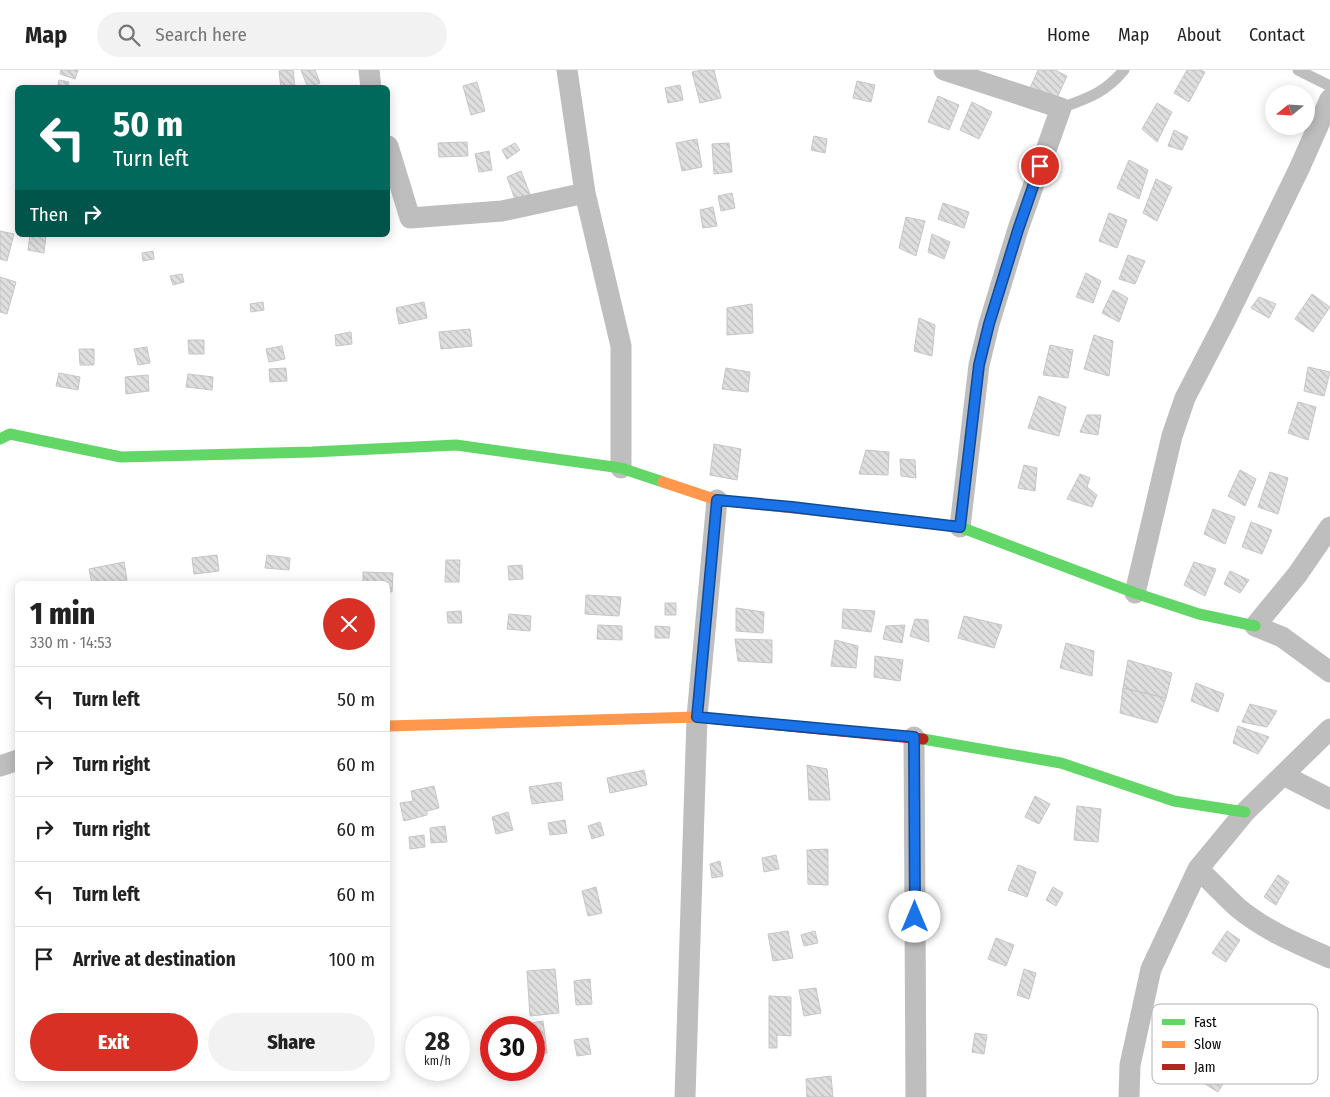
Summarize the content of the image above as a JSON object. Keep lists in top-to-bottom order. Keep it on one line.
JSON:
{"legend":["Fast","Slow","Jam"],"north":"left","page":{"header":"Map","search":"Search here","nav":["Home","Map","About","Contact"],"turn":["50 m","Turn left"],"then":"Then","heading":["1 min","330 m · 14:53"],"list":[{"name":"Turn left","value":"50 m"},{"name":"Turn right","value":"60 m"},{"name":"Turn right","value":"60 m"},{"name":"Turn left","value":"60 m"},{"name":"Arrive at destination","value":"100 m"}],"buttons":["Exit","Share"],"speed":"28 km/h","limit":"30"}}
